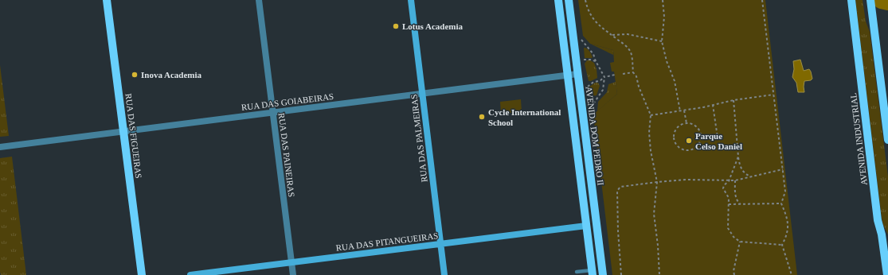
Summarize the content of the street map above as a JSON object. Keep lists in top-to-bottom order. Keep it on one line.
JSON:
{"streets":{"main road":["RUA DAS FIGUEIRAS","AVENIDA DOM PEDRO II","AVENIDA INDUSTRIAL"],"street":["RUA DAS GOIABEIRAS","RUA DAS PALMEIRAS","RUA DAS PAINEIRAS","RUA DAS PITANGUEIRAS"]},"crossings":[["RUA DAS GOIABEIRAS","RUA DAS FIGUEIRAS"],["RUA DAS GOIABEIRAS","AVENIDA DOM PEDRO II"],["RUA DAS GOIABEIRAS","RUA DAS PALMEIRAS"],["RUA DAS GOIABEIRAS","RUA DAS PAINEIRAS"],["RUA DAS PALMEIRAS","RUA DAS PITANGUEIRAS"],["RUA DAS PAINEIRAS","RUA DAS PITANGUEIRAS"]],"places":["Lotus Academia","Inova Academia","Cycle International School","Parque Celso Daniel"]}
